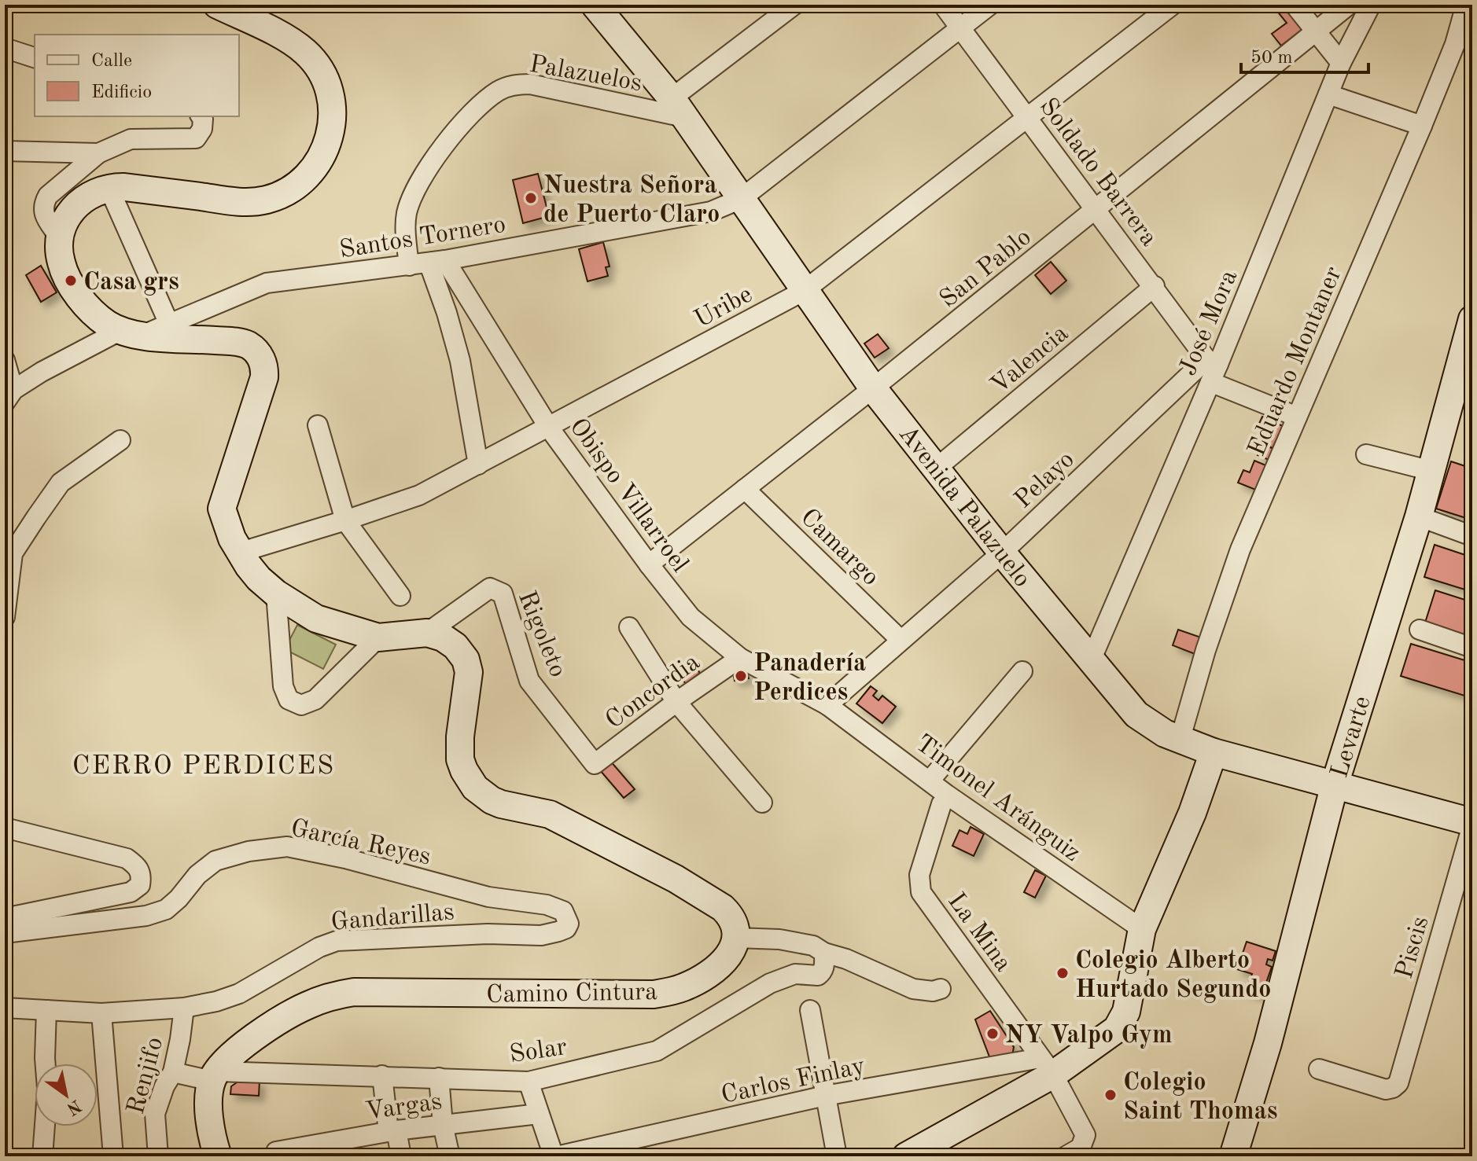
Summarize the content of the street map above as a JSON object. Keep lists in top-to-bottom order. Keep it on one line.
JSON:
{"streets":{"main road":["Avenida Palazuelo","Levarte","Camino Cintura"],"street":["Palazuelos","Soldado Barrera","Santos Tornero","San Pablo","Uribe","José Mora","Valencia","Eduardo Montaner","Pelayo","Obispo Villarroel","Camargo","Rigoleto","Concordia","Timonel Aránguiz","García Reyes","Gandarillas","La Mina","Piscis","Solar","Renjifo","Carlos Finlay","Vargas"]},"crossings":[["Palazuelos","Santos Tornero"],["Palazuelos","Avenida Palazuelo"],["Soldado Barrera","Santos Tornero"],["Soldado Barrera","San Pablo"],["Soldado Barrera","Uribe"],["Soldado Barrera","José Mora"],["Soldado Barrera","Valencia"],["Soldado Barrera","Pelayo"],["Santos Tornero","Obispo Villarroel"],["Santos Tornero","Avenida Palazuelo"],["San Pablo","Obispo Villarroel"],["San Pablo","Avenida Palazuelo"],["San Pablo","Camargo"],["Uribe","Obispo Villarroel"],["Uribe","Avenida Palazuelo"],["José Mora","Pelayo"],["José Mora","Avenida Palazuelo"],["Valencia","Avenida Palazuelo"],["Eduardo Montaner","Avenida Palazuelo"],["Pelayo","Obispo Villarroel"],["Pelayo","Avenida Palazuelo"],["Pelayo","Camargo"],["Pelayo","Timonel Aránguiz"],["Obispo Villarroel","Concordia"],["Obispo Villarroel","Timonel Aránguiz"],["Avenida Palazuelo","Levarte"],["Avenida Palazuelo","Piscis"],["Rigoleto","Concordia"],["García Reyes","Gandarillas"],["Gandarillas","Renjifo"],["La Mina","Carlos Finlay"],["Camino Cintura","Solar"],["Solar","Renjifo"]],"districts":["CERRO PERDICES"],"places":["Nuestra Señora de Puerto Claro","Casa grs","Panadería Perdices","Colegio Alberto Hurtado Segundo","NY Valpo Gym","Colegio Saint Thomas"],"legend":["Calle","Edificio"],"scale_bar":"50 m","north":"bottom right"}
